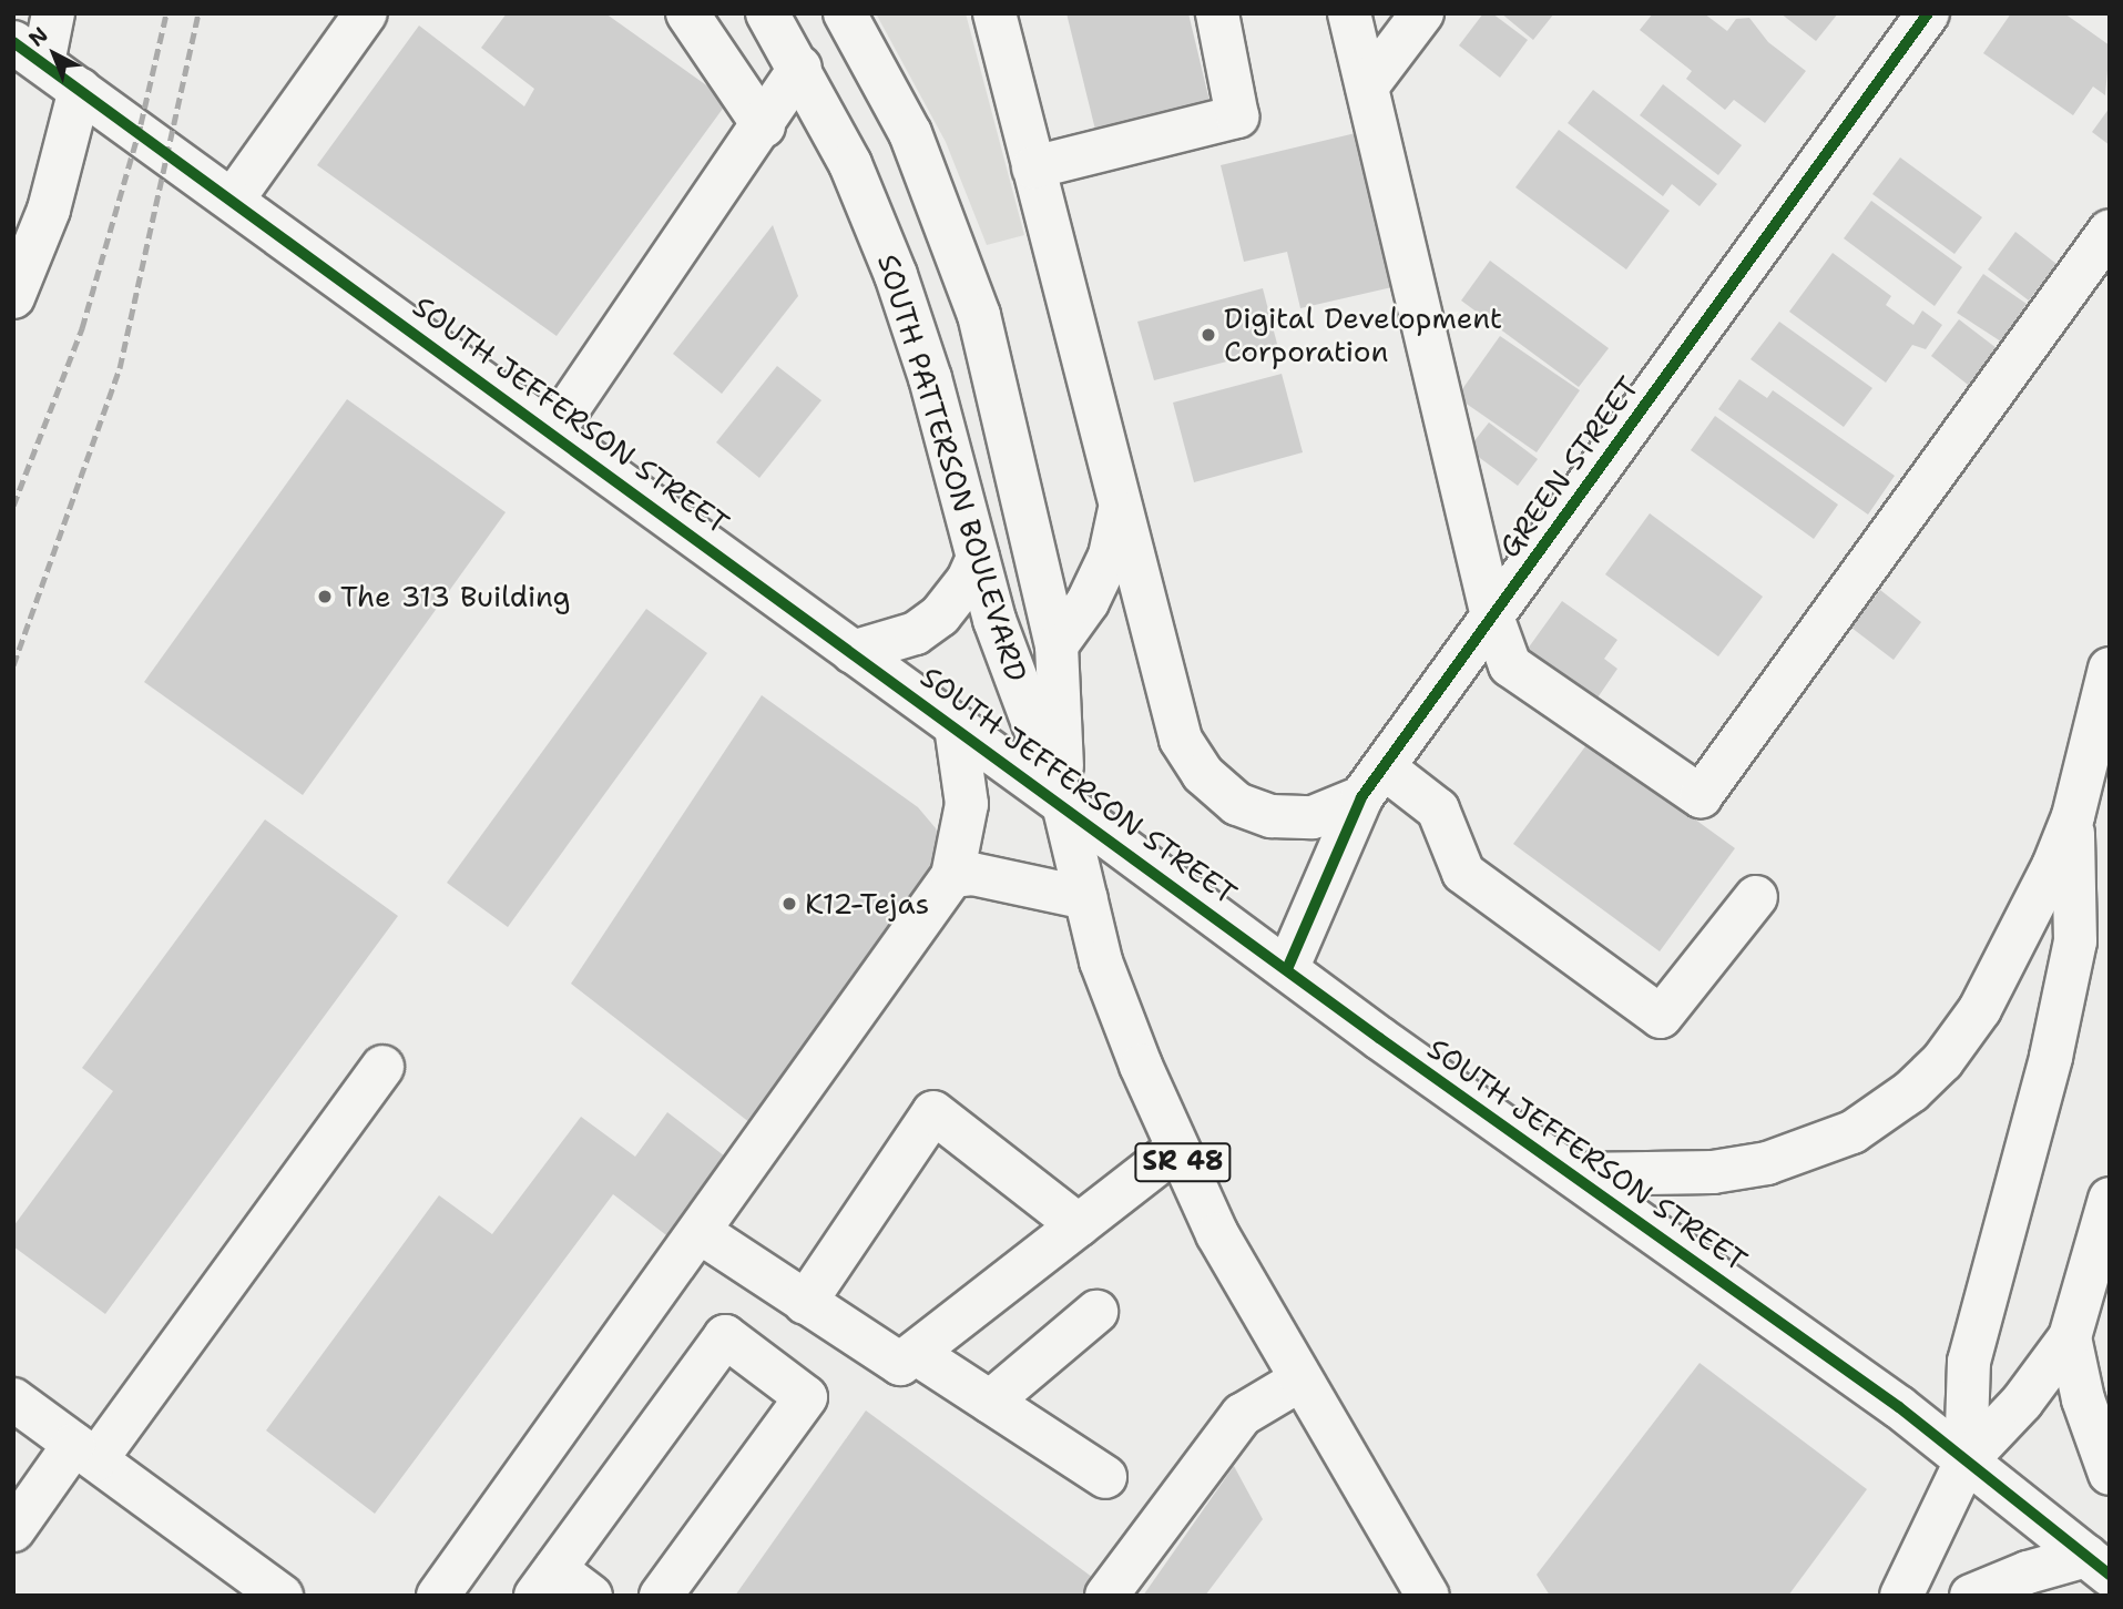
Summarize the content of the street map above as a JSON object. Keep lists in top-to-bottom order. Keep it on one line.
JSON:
{"streets":{"main road":["SOUTH JEFFERSON STREET","GREEN STREET","SOUTH PATTERSON BOULEVARD","SR 48"]},"crossings":[["SOUTH JEFFERSON STREET","GREEN STREET"],["SOUTH JEFFERSON STREET","SOUTH PATTERSON BOULEVARD"]],"places":["Digital Development Corporation","The 313 Building","K12-Tejas"],"north":"top left"}
